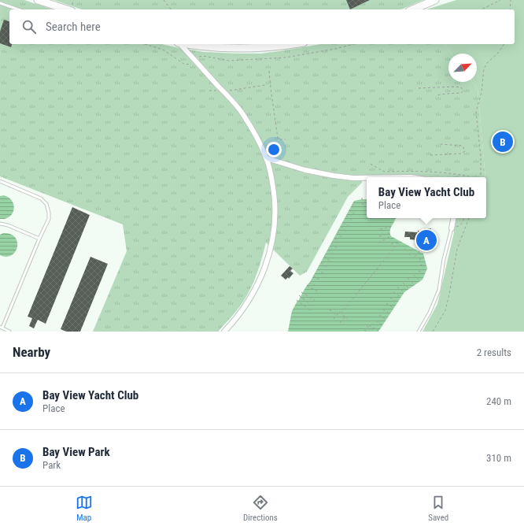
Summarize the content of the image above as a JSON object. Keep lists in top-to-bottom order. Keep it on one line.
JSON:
{"north":"top right","page":{"search":"Search here","pins":["B","A"],"popup":["Bay View Yacht Club","Place"],"heading":["Nearby","2 results"],"list":[{"mark":"A","name":"Bay View Yacht Club","note":"Place","value":"240 m"},{"mark":"B","name":"Bay View Park","note":"Park","value":"310 m"}],"nav":["Map","Directions","Saved"]}}
